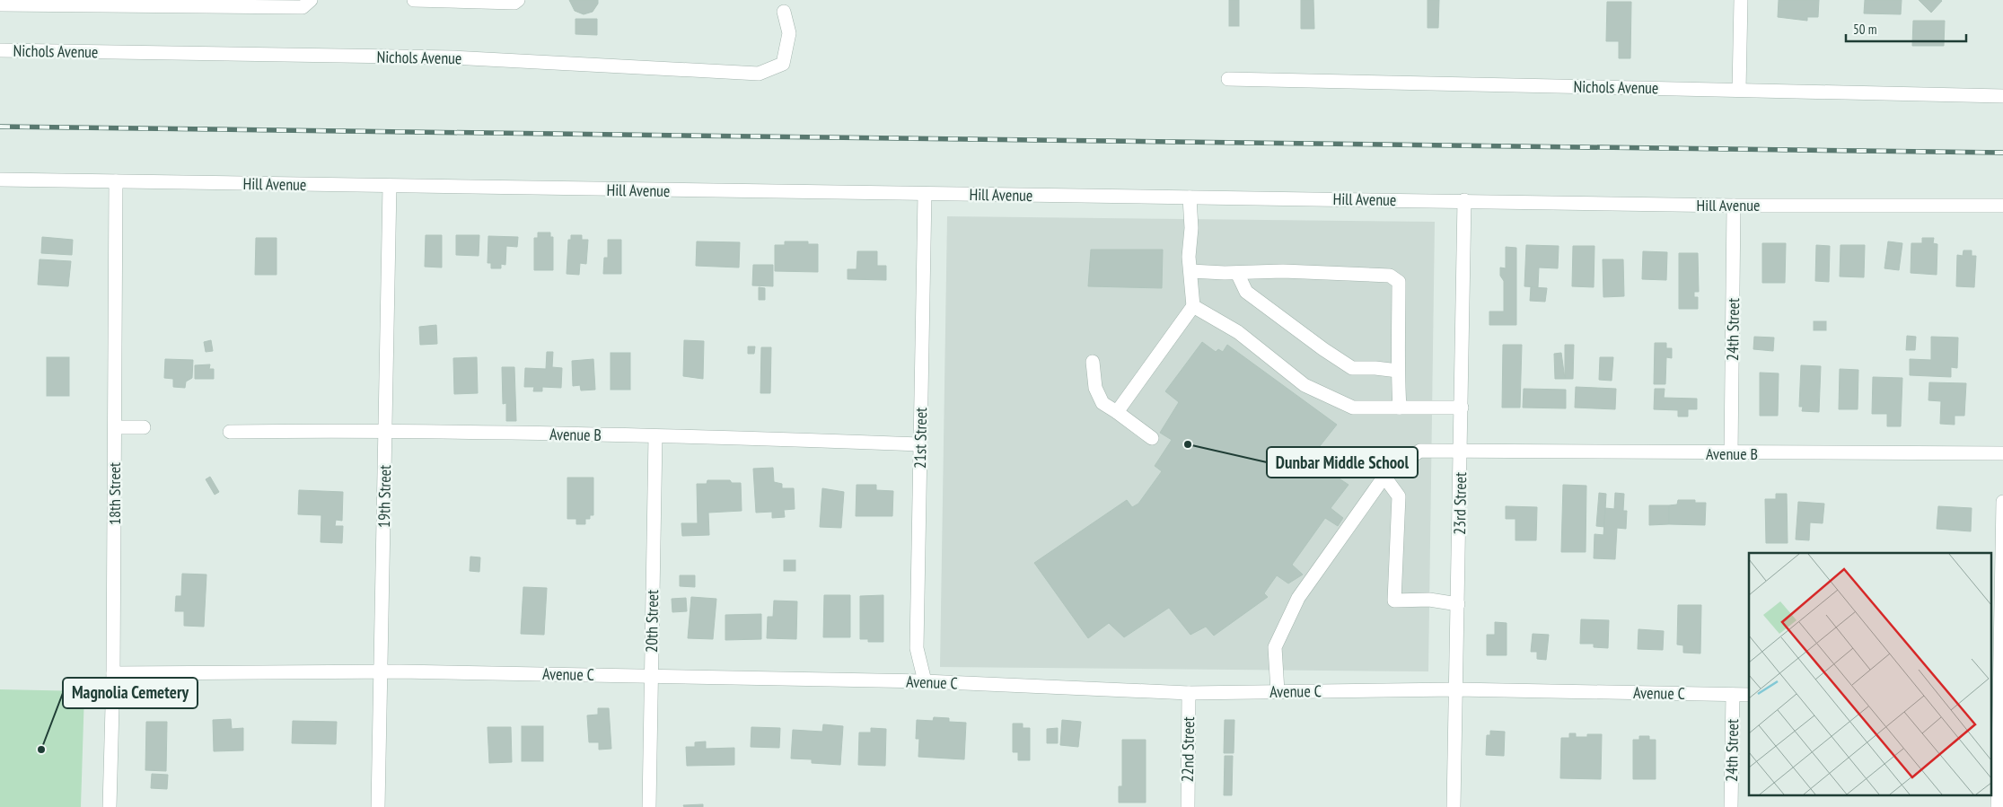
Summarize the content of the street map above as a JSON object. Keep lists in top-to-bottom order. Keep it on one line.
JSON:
{"streets":{"street":["Nichols Avenue","Hill Avenue","24th Street","Avenue B","21st Street","18th Street","19th Street","23rd Street","20th Street","Avenue C","22nd Street"]},"crossings":[["Hill Avenue","24th Street"],["Hill Avenue","21st Street"],["Hill Avenue","18th Street"],["Hill Avenue","19th Street"],["Hill Avenue","23rd Street"],["24th Street","Avenue B"],["24th Street","Avenue C"],["Avenue B","21st Street"],["Avenue B","19th Street"],["Avenue B","23rd Street"],["Avenue B","20th Street"],["Avenue B","Avenue C"],["21st Street","Avenue C"],["18th Street","Avenue C"],["19th Street","Avenue C"],["23rd Street","Avenue C"],["20th Street","Avenue C"],["Avenue C","22nd Street"]],"places":["Dunbar Middle School","Magnolia Cemetery"],"scale_bar":"50 m"}
